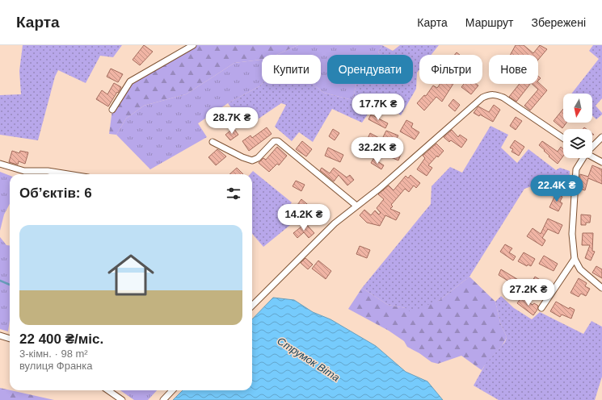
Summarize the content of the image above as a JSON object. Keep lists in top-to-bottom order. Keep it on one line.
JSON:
{"water":["Струмок Віта"],"north":"bottom","page":{"header":"Карта","nav":["Карта","Маршрут","Збережені"],"chip":["Купити","Орендувати","Фільтри","Нове"],"price":["17.7K ₴","28.7K ₴","32.2K ₴","22.4K ₴","14.2K ₴","27.2K ₴"],"heading":"Об’єктів: 6","list":[{"name":"22 400 ₴/міс.","note":"3-кімн. · 98 m² · вулиця Франка"}]}}
